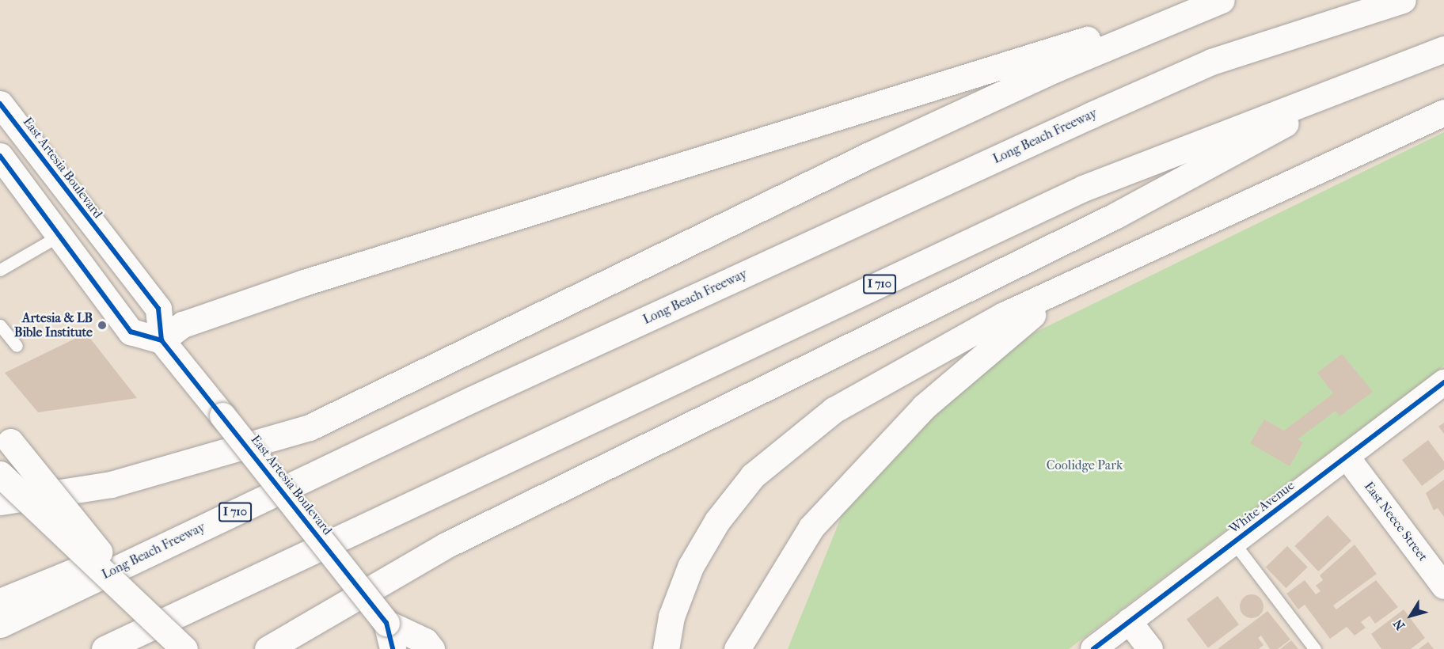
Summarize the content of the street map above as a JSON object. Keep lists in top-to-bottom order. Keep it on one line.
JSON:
{"streets":{"main road":["Long Beach Freeway","East Artesia Boulevard","I 710"],"street":["White Avenue","East Neece Street"]},"crossings":[["White Avenue","East Neece Street"]],"parks":["Coolidge Park"],"places":["Artesia & LB Bible Institute"],"north":"bottom left"}
